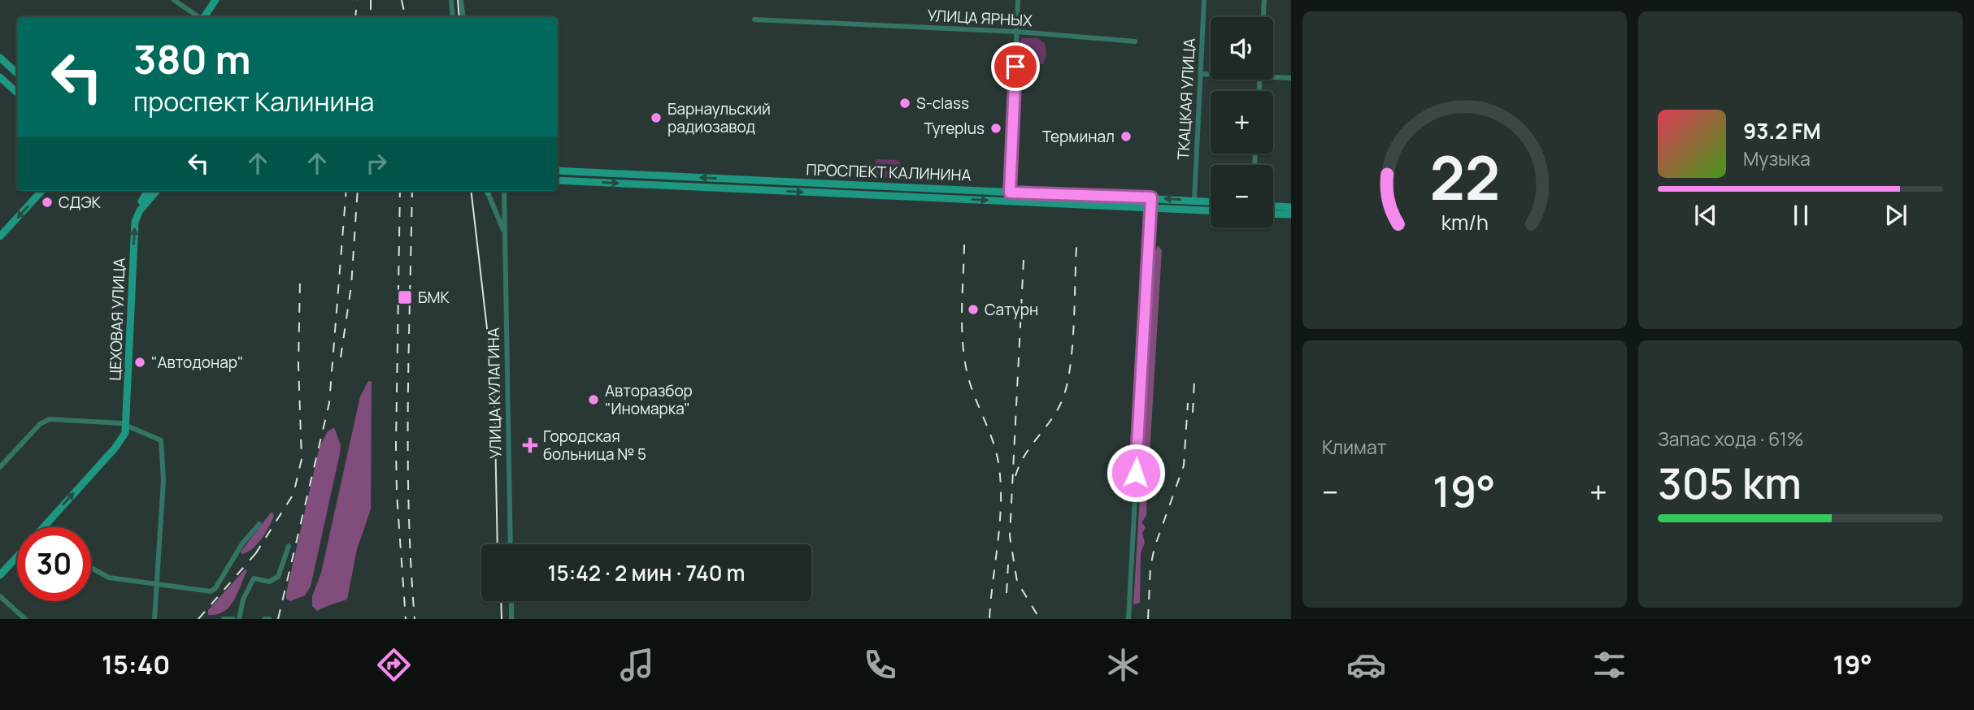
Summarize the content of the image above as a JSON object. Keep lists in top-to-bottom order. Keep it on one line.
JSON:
{"streets":{"main road":["ПРОСПЕКТ КАЛИНИНА","ЦЕХОВАЯ УЛИЦА"],"street":["УЛИЦА ЯРНЫХ","ТКАЦКАЯ УЛИЦА","УЛИЦА КУЛАГИНА"]},"crossings":[["ТКАЦКАЯ УЛИЦА","ПРОСПЕКТ КАЛИНИНА"]],"one_way":["ЦЕХОВАЯ УЛИЦА"],"places":{"other":["S-class","Барнаульский радиозавод","Tyreplus","Терминал","СДЭК","Сатурн","\"Автодонар\"","Авторазбор \"Иномарка\""],"transit":["БМК"],"health":["Городская больница № 5"]},"page":{"map_buttons":["+","−"],"turn":["380 m","проспект Калинина"],"song":["93.2 FM","Музыка"],"tile":["Климат",["Запас хода · 61%","305 km"]],"heat":["−","19°","+"],"limit":"30","trip":"15:42 · 2 мин · 740 m","tabs":["15:40","19°"],"gauge":["22","km/h"]}}
